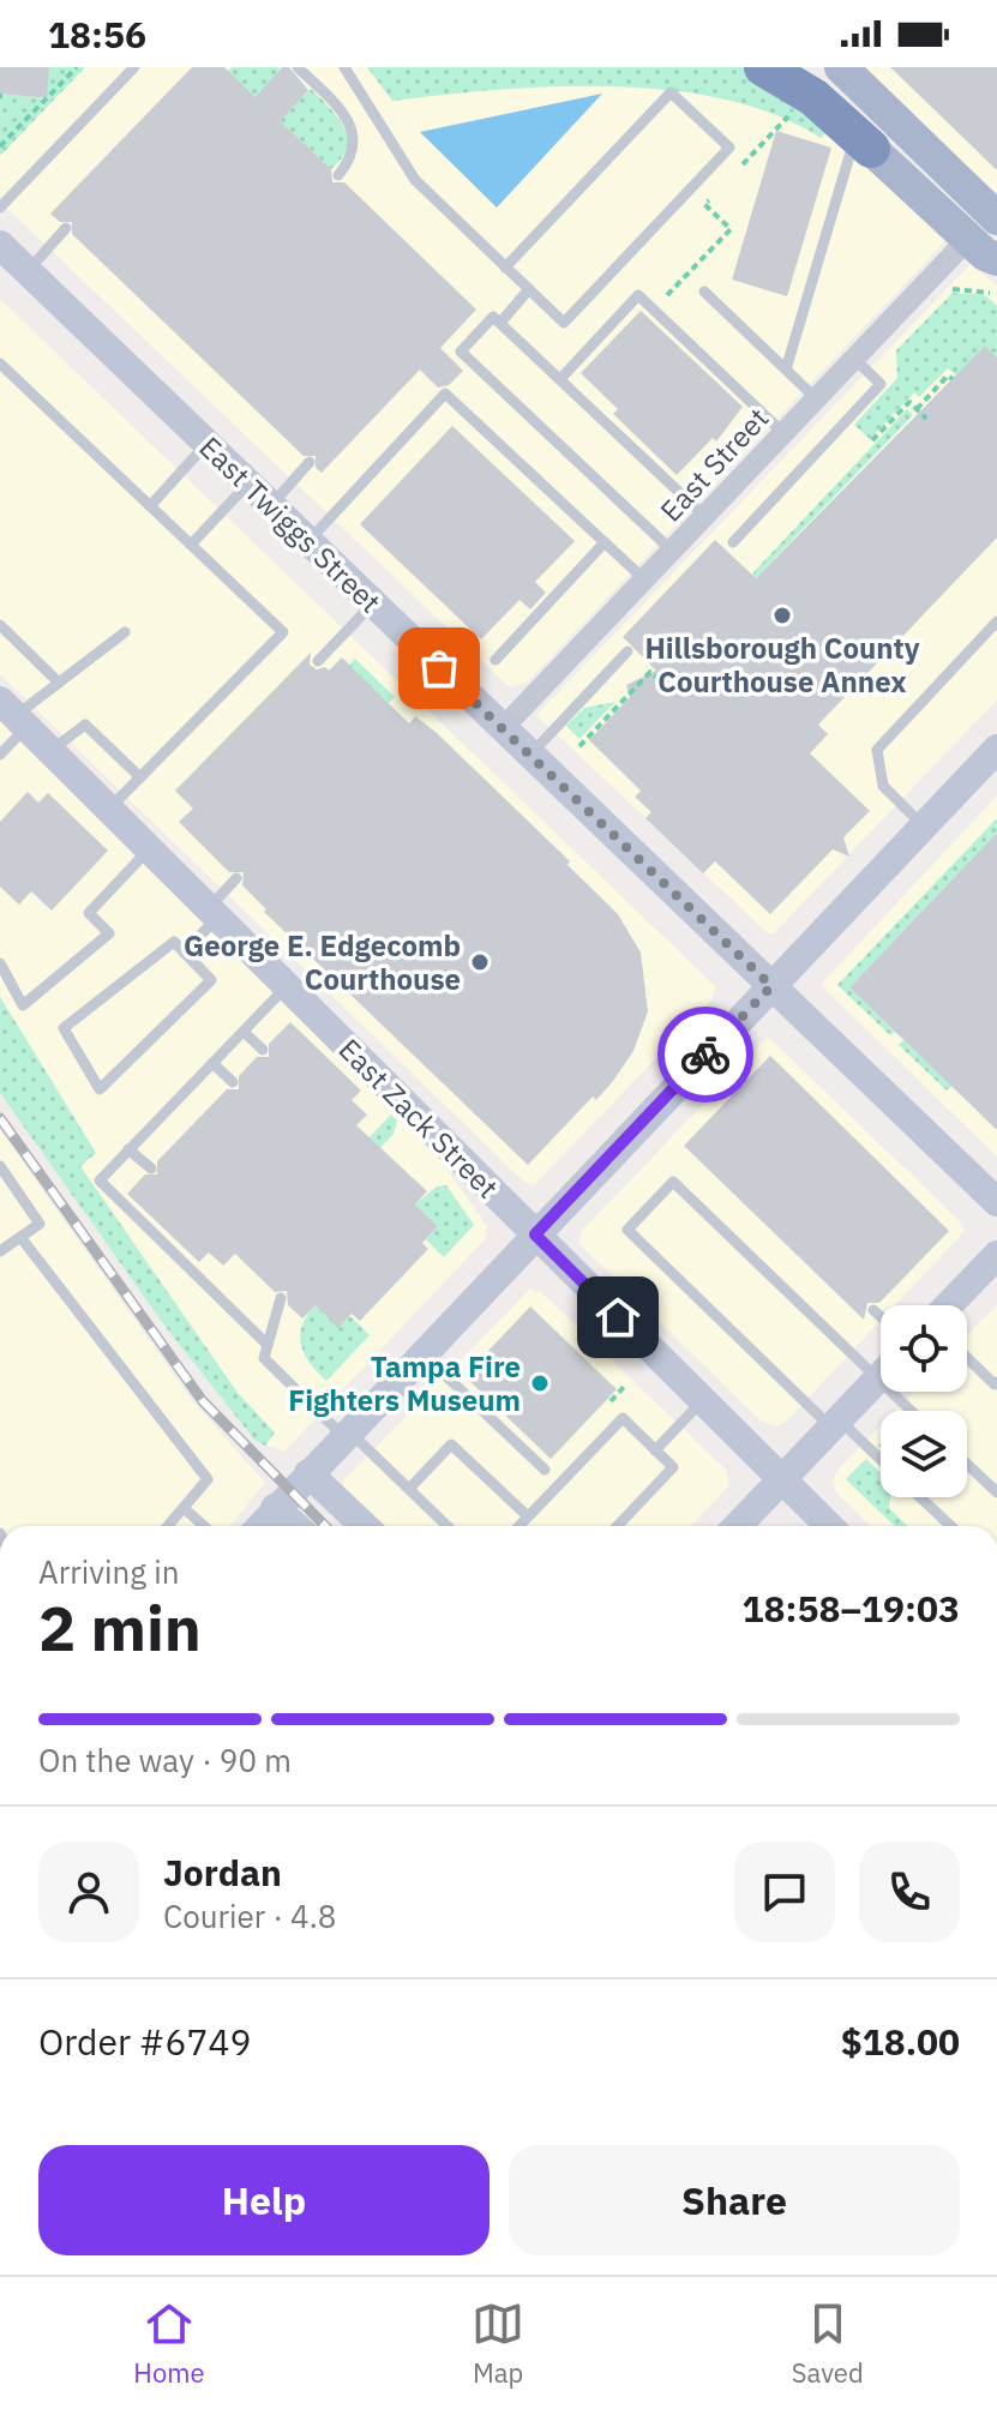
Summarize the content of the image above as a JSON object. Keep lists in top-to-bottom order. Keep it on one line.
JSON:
{"streets":{"street":["East Street","East Twiggs Street","East Zack Street"]},"crossings":[["East Street","East Twiggs Street"]],"places":["Hillsborough County Courthouse Annex","George E. Edgecomb Courthouse","Tampa Fire Fighters Museum"],"page":{"status":"18:56","heading":["2 min","Arriving in","18:58–19:03"],"panel":["Jordan","Courier · 4.8","Order #6749","$18.00"],"bar":"On the way · 90 m","buttons":["Help","Share"],"tabs":["Home","Map","Saved"]}}
